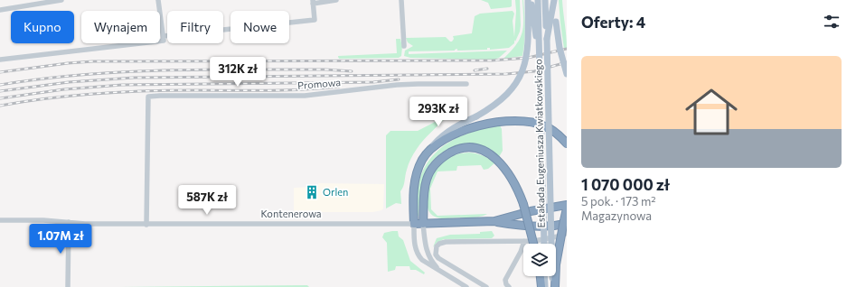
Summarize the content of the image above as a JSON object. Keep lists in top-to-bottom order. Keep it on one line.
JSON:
{"streets":{"highway":["Kontenerowa"],"main road":["Estakada Eugeniusza Kwiatkowskiego"],"street":["Promowa"]},"crossings":[["Promowa","Kontenerowa"]],"places":{"building":["Orlen"]},"page":{"heading":"Oferty: 4","chip":["Kupno","Wynajem","Filtry","Nowe"],"list":[{"name":"1 070 000 zł","note":"5 pok. · 173 m² · Magazynowa"}],"price":["312K zł","293K zł","587K zł","1.07M zł"]}}
